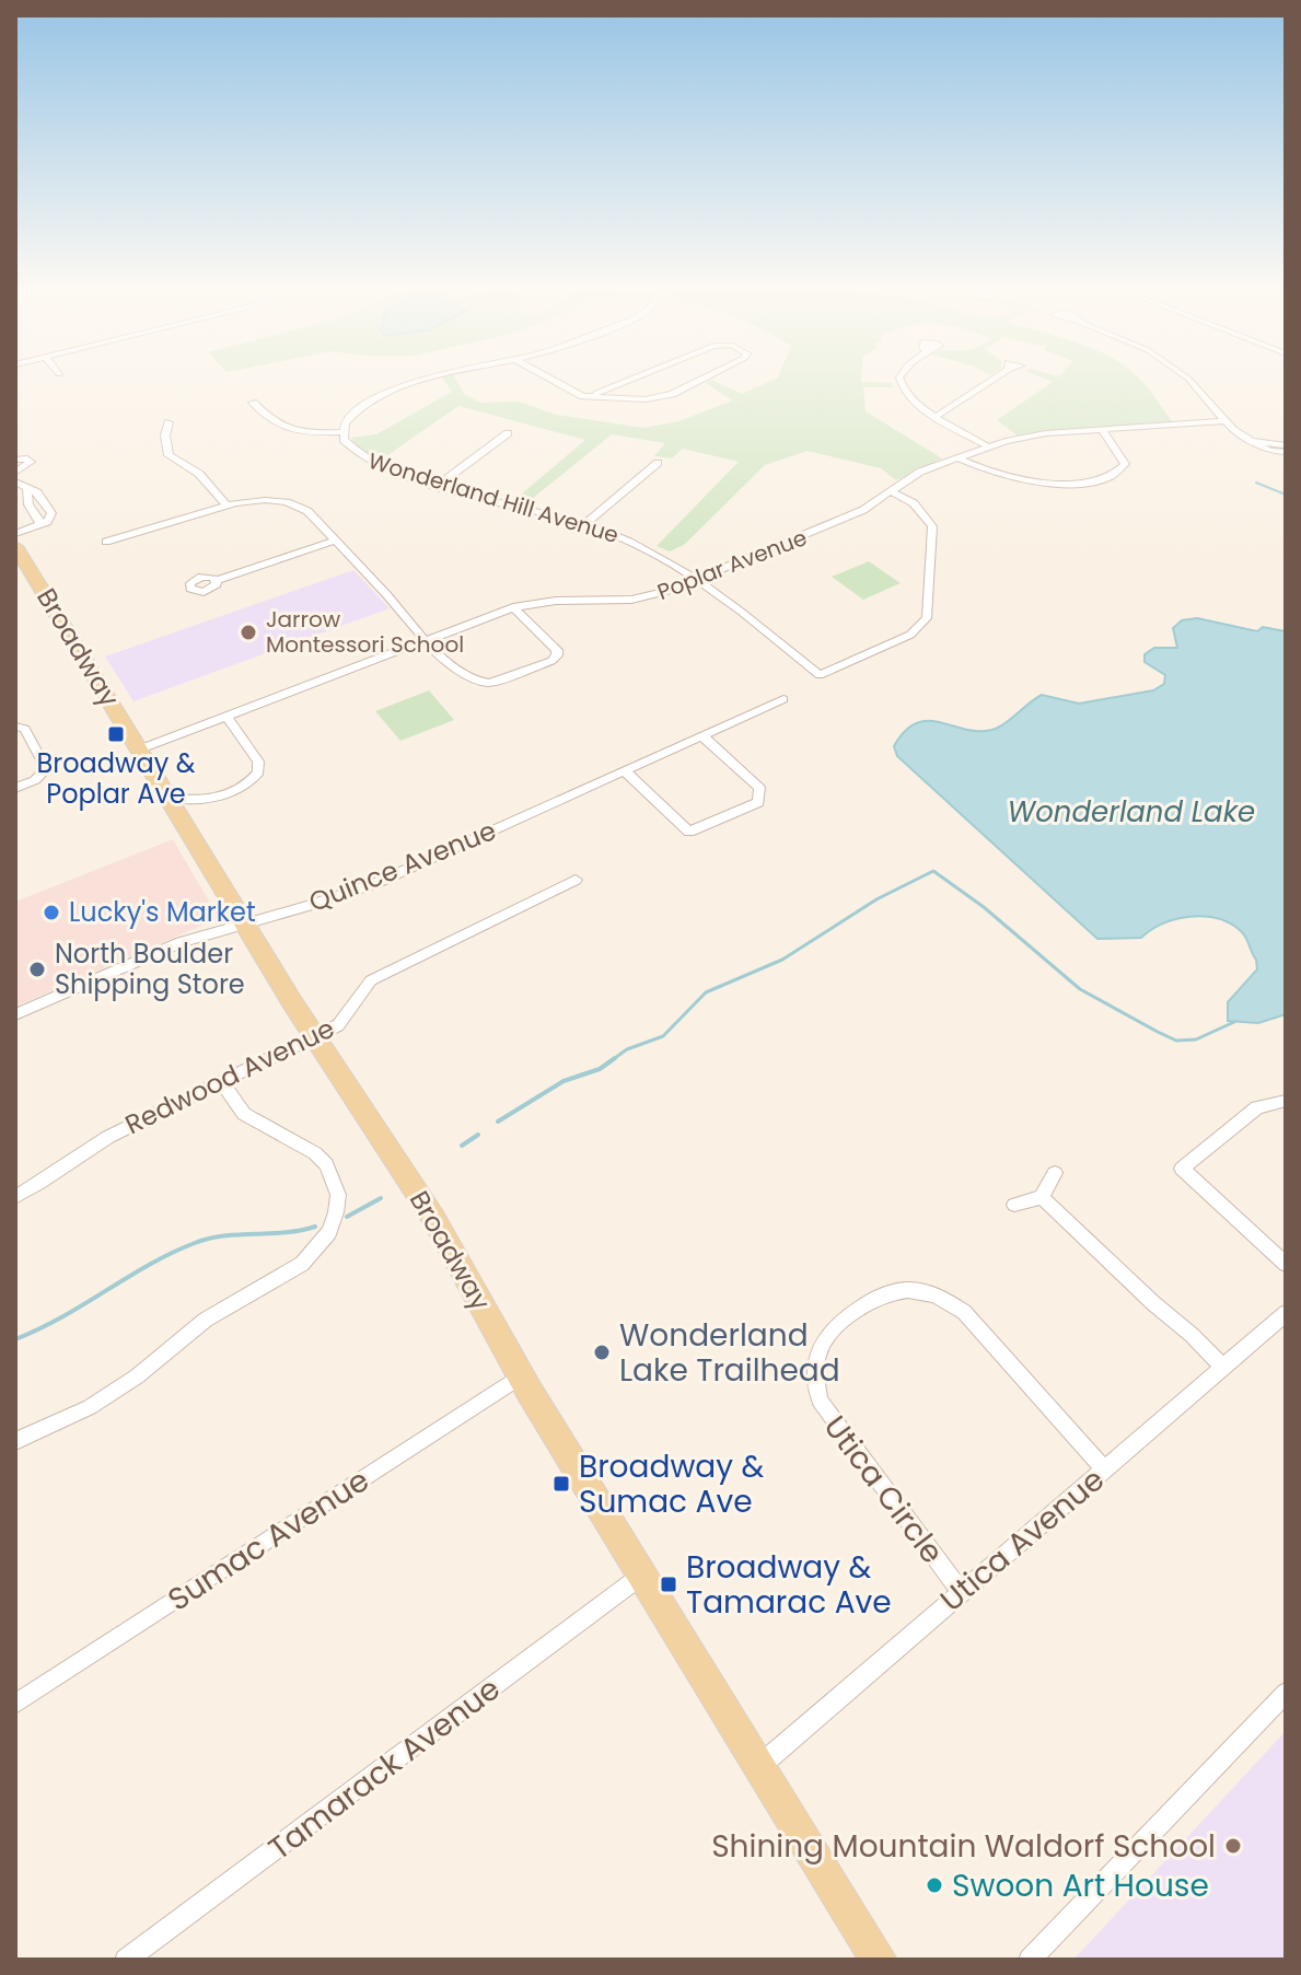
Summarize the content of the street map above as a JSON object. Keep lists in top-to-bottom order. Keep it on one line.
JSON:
{"streets":{"main road":["Broadway"],"street":["Wonderland Hill Avenue","Poplar Avenue","Quince Avenue","Redwood Avenue","Utica Circle","Sumac Avenue","Utica Avenue","Tamarack Avenue"]},"crossings":[["Wonderland Hill Avenue","Poplar Avenue"],["Poplar Avenue","Broadway"],["Broadway","Quince Avenue"],["Broadway","Redwood Avenue"],["Broadway","Sumac Avenue"],["Broadway","Utica Avenue"],["Broadway","Tamarack Avenue"],["Utica Circle","Utica Avenue"]],"water":["Wonderland Lake"],"places":{"other":["Jarrow Montessori School","Lucky's Market","North Boulder Shipping Store","Wonderland Lake Trailhead","Shining Mountain Waldorf School","Swoon Art House"],"transit":["Broadway & Poplar Ave","Broadway & Sumac Ave","Broadway & Tamarac Ave"]}}
